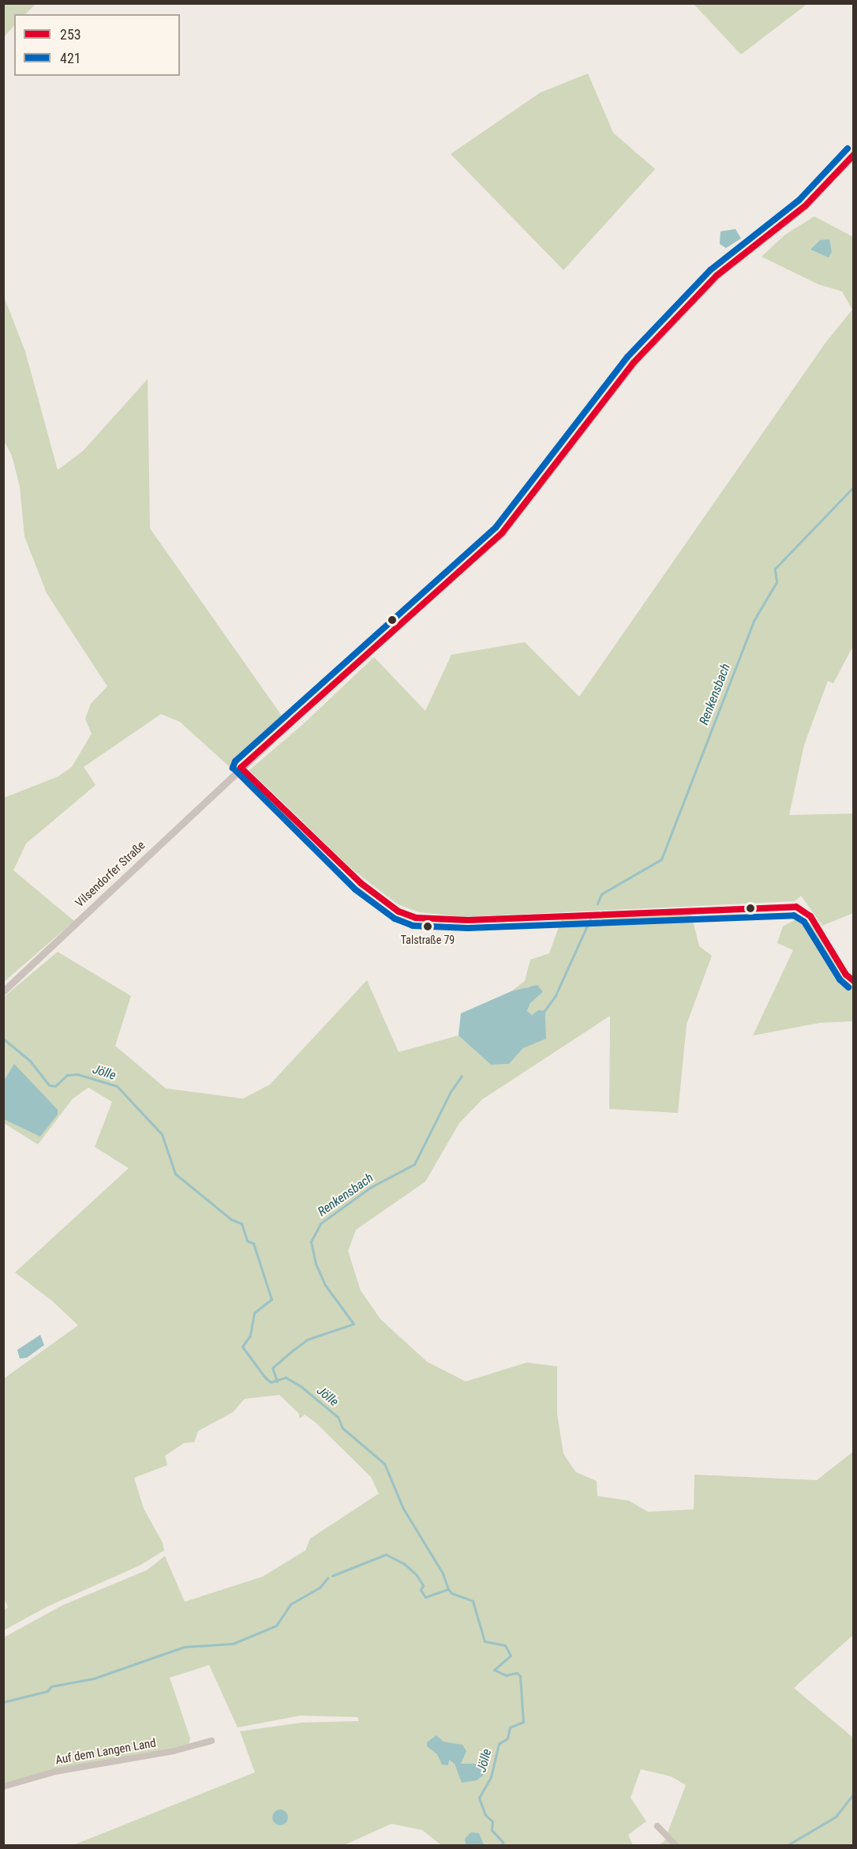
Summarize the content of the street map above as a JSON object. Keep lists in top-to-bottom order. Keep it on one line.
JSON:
{"streets":{"street":["Vilsendorfer Straße","Auf dem Langen Land"]},"water":["Renkensbach","Jölle"],"places":["Talstraße 79"],"lines":["transit line 421","transit line 253"],"legend":["253","421"]}
